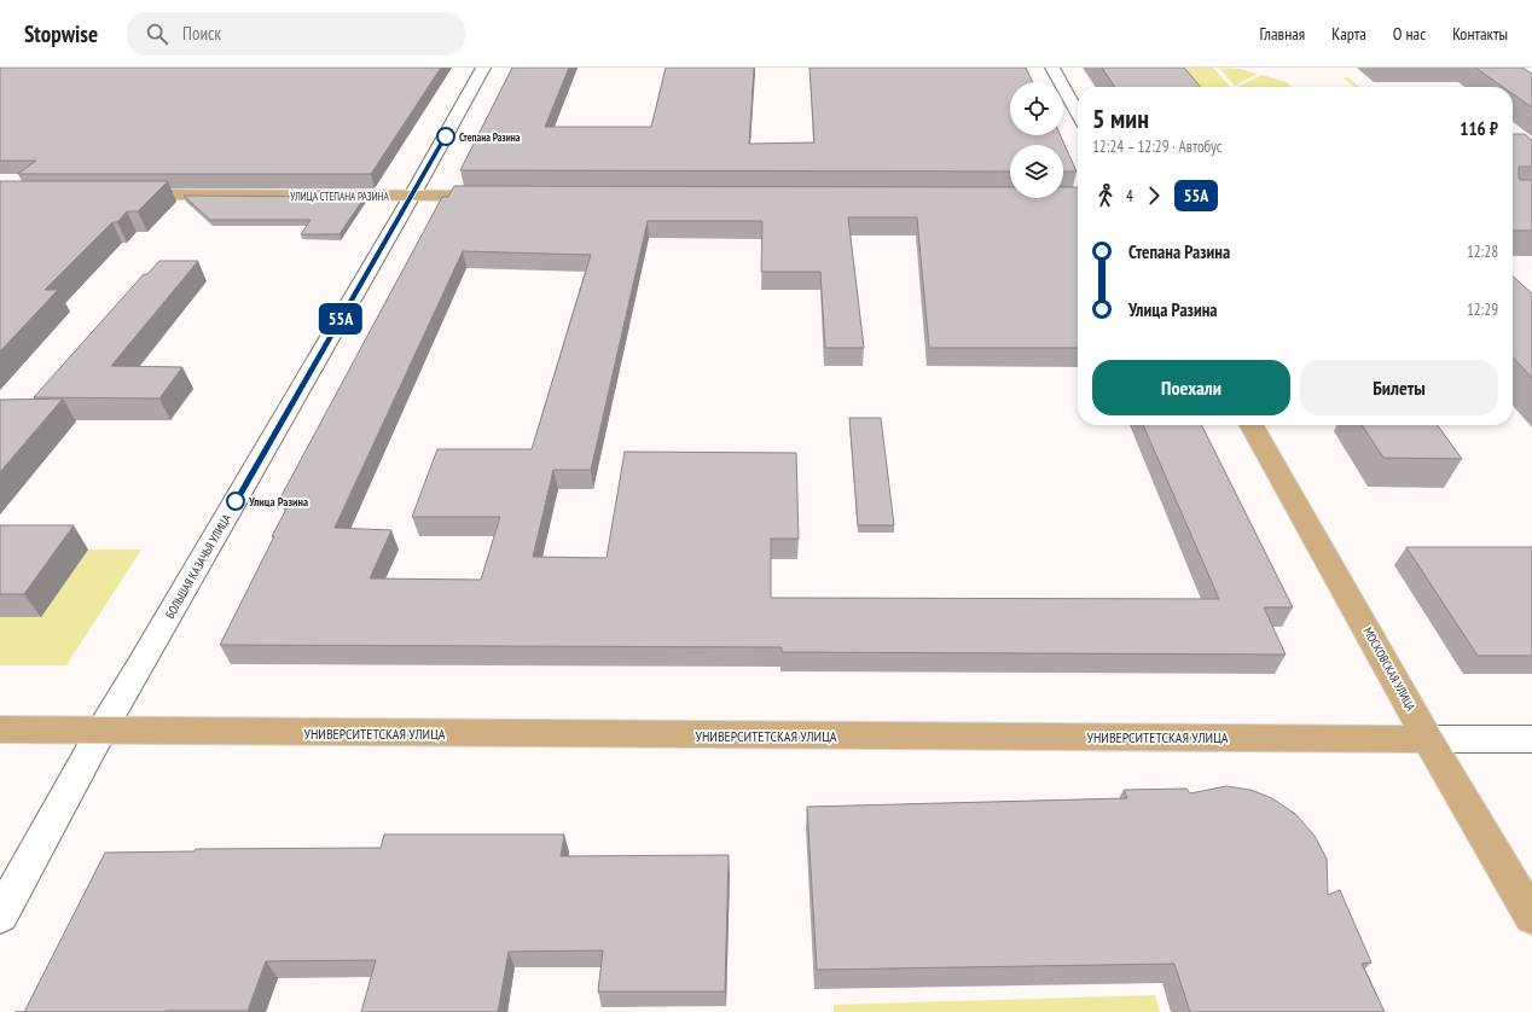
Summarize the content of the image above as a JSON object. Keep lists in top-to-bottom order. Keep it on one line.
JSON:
{"streets":{"main road":["УЛИЦА СТЕПАНА РАЗИНА","МОСКОВСКАЯ УЛИЦА","УНИВЕРСИТЕТСКАЯ УЛИЦА"],"street":["БОЛЬШАЯ КАЗАЧЬЯ УЛИЦА"]},"crossings":[["УЛИЦА СТЕПАНА РАЗИНА","БОЛЬШАЯ КАЗАЧЬЯ УЛИЦА"],["БОЛЬШАЯ КАЗАЧЬЯ УЛИЦА","УНИВЕРСИТЕТСКАЯ УЛИЦА"],["МОСКОВСКАЯ УЛИЦА","УНИВЕРСИТЕТСКАЯ УЛИЦА"]],"places":["Степана Разина","Улица Разина"],"lines":["bus line 55А"],"page":{"header":"Stopwise","search":"Поиск","nav":["Главная","Карта","О нас","Контакты"],"on_map":"55А","heading":["5 мин","12:24 – 12:29 · Автобус","116 ₽"],"legs":["4","55А"],"list":[{"name":"Степана Разина","value":"12:28"},{"name":"Улица Разина","value":"12:29"}],"buttons":["Поехали","Билеты"]}}
